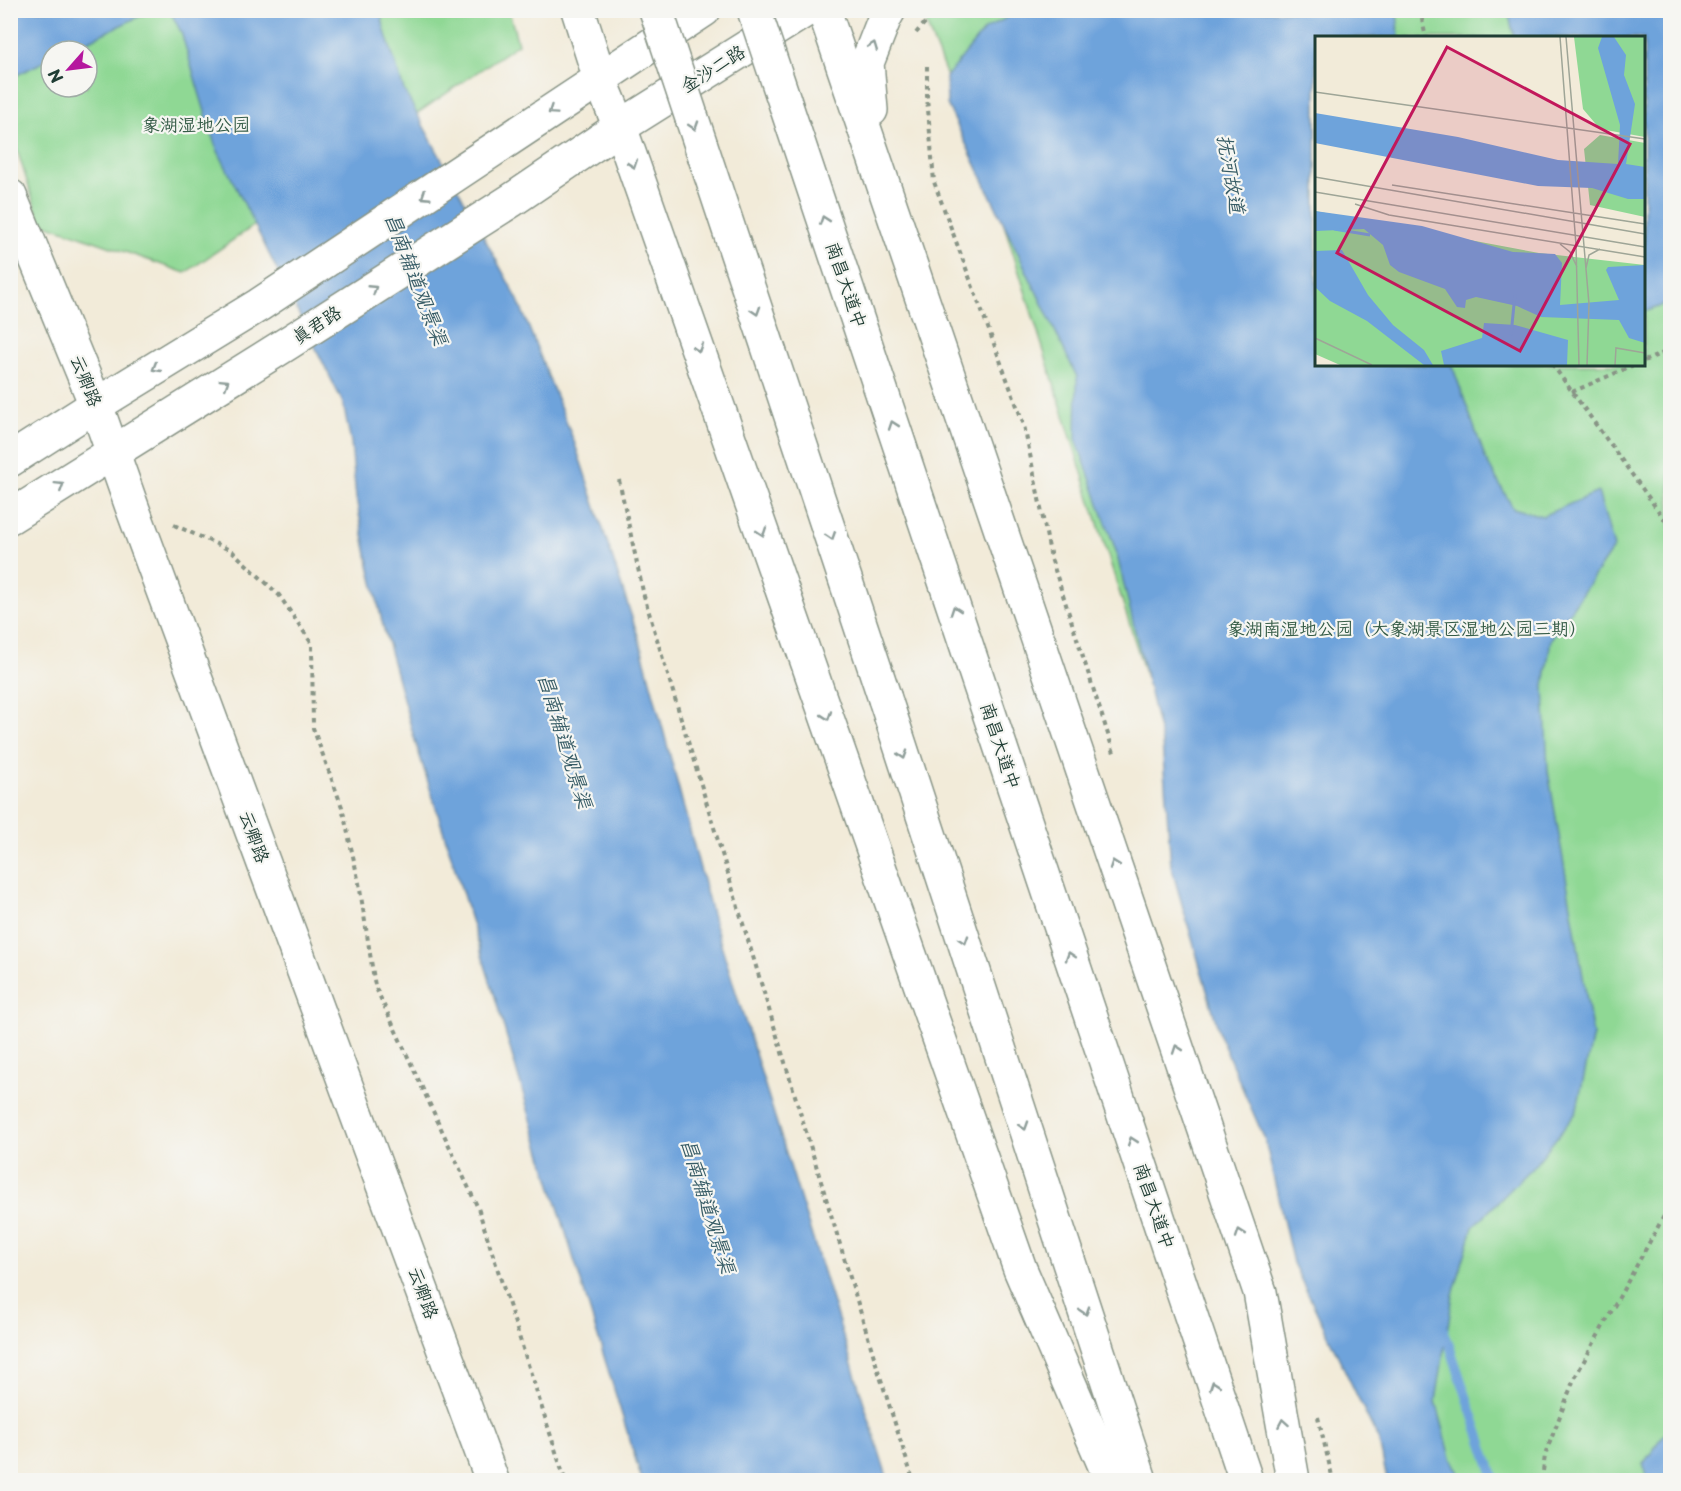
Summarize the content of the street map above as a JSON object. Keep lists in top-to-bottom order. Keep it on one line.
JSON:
{"streets":{"main road":["金沙二路","南昌大道中","真君路","云卿路"]},"crossings":[["金沙二路","真君路"],["真君路","云卿路"]],"water":["抚河故道","昌南辅道观景渠"],"parks":["象湖湿地公园","象湖南湿地公园（大象湖景区湿地公园三期）"],"north":"bottom left"}
